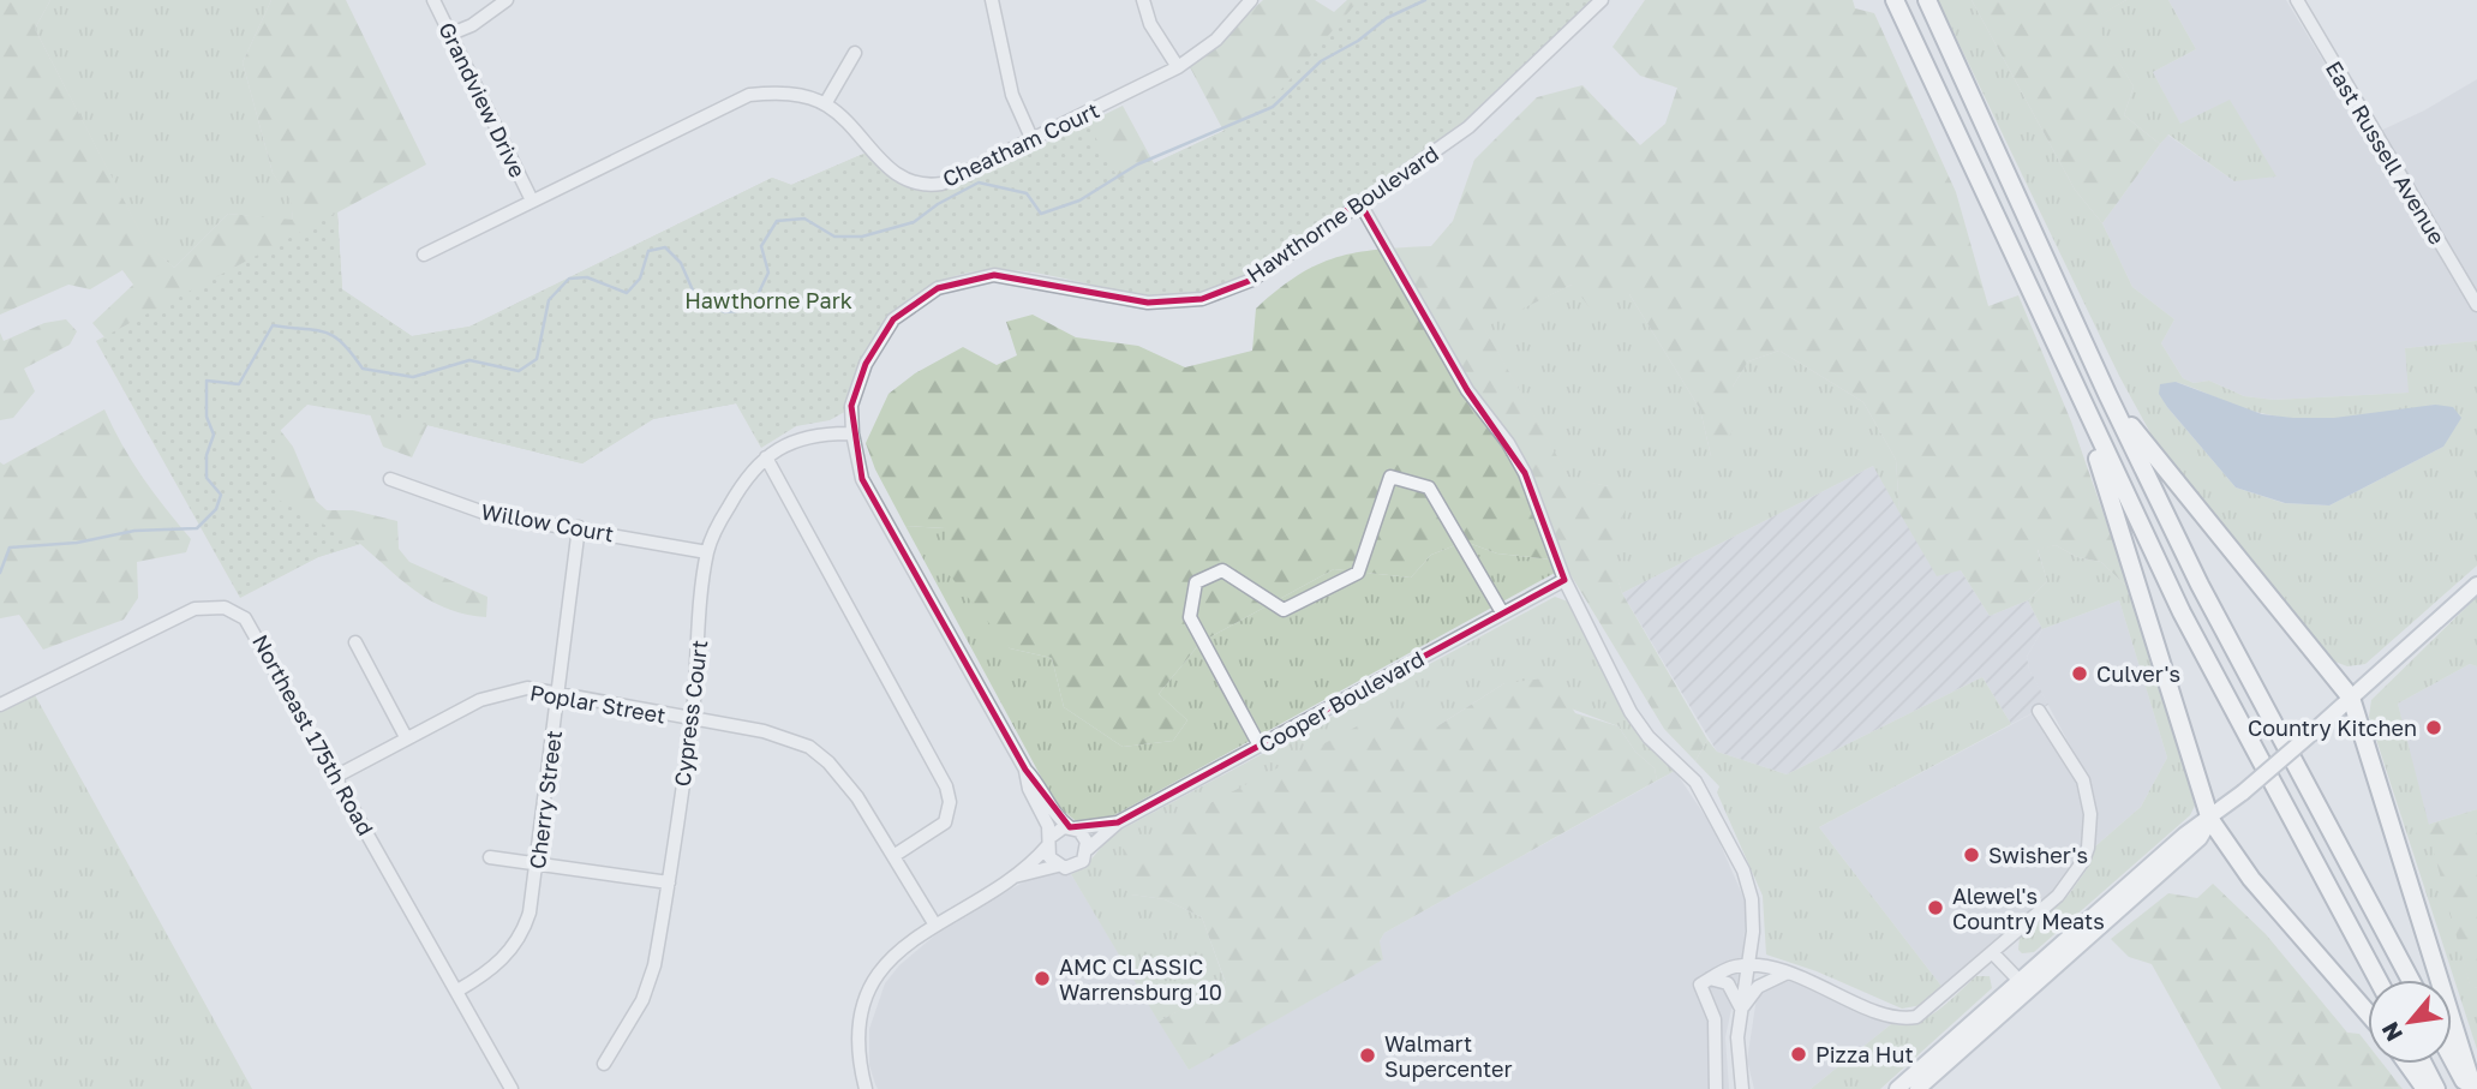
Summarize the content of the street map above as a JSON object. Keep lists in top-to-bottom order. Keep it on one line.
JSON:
{"streets":{"street":["Grandview Drive","Cheatham Court","East Russell Avenue","Hawthorne Boulevard","Willow Court","Cooper Boulevard","Poplar Street","Cypress Court","Northeast 175th Road","Cherry Street"]},"crossings":[["Grandview Drive","Cheatham Court"],["Hawthorne Boulevard","Cooper Boulevard"],["Hawthorne Boulevard","Cypress Court"],["Willow Court","Cypress Court"],["Willow Court","Cherry Street"],["Poplar Street","Cypress Court"],["Poplar Street","Northeast 175th Road"],["Poplar Street","Cherry Street"],["Northeast 175th Road","Cherry Street"]],"parks":["Hawthorne Park"],"places":["Culver's","Country Kitchen","Swisher's","Alewel's Country Meats","AMC CLASSIC Warrensburg 10","Pizza Hut","Walmart Supercenter"],"north":"bottom left"}
